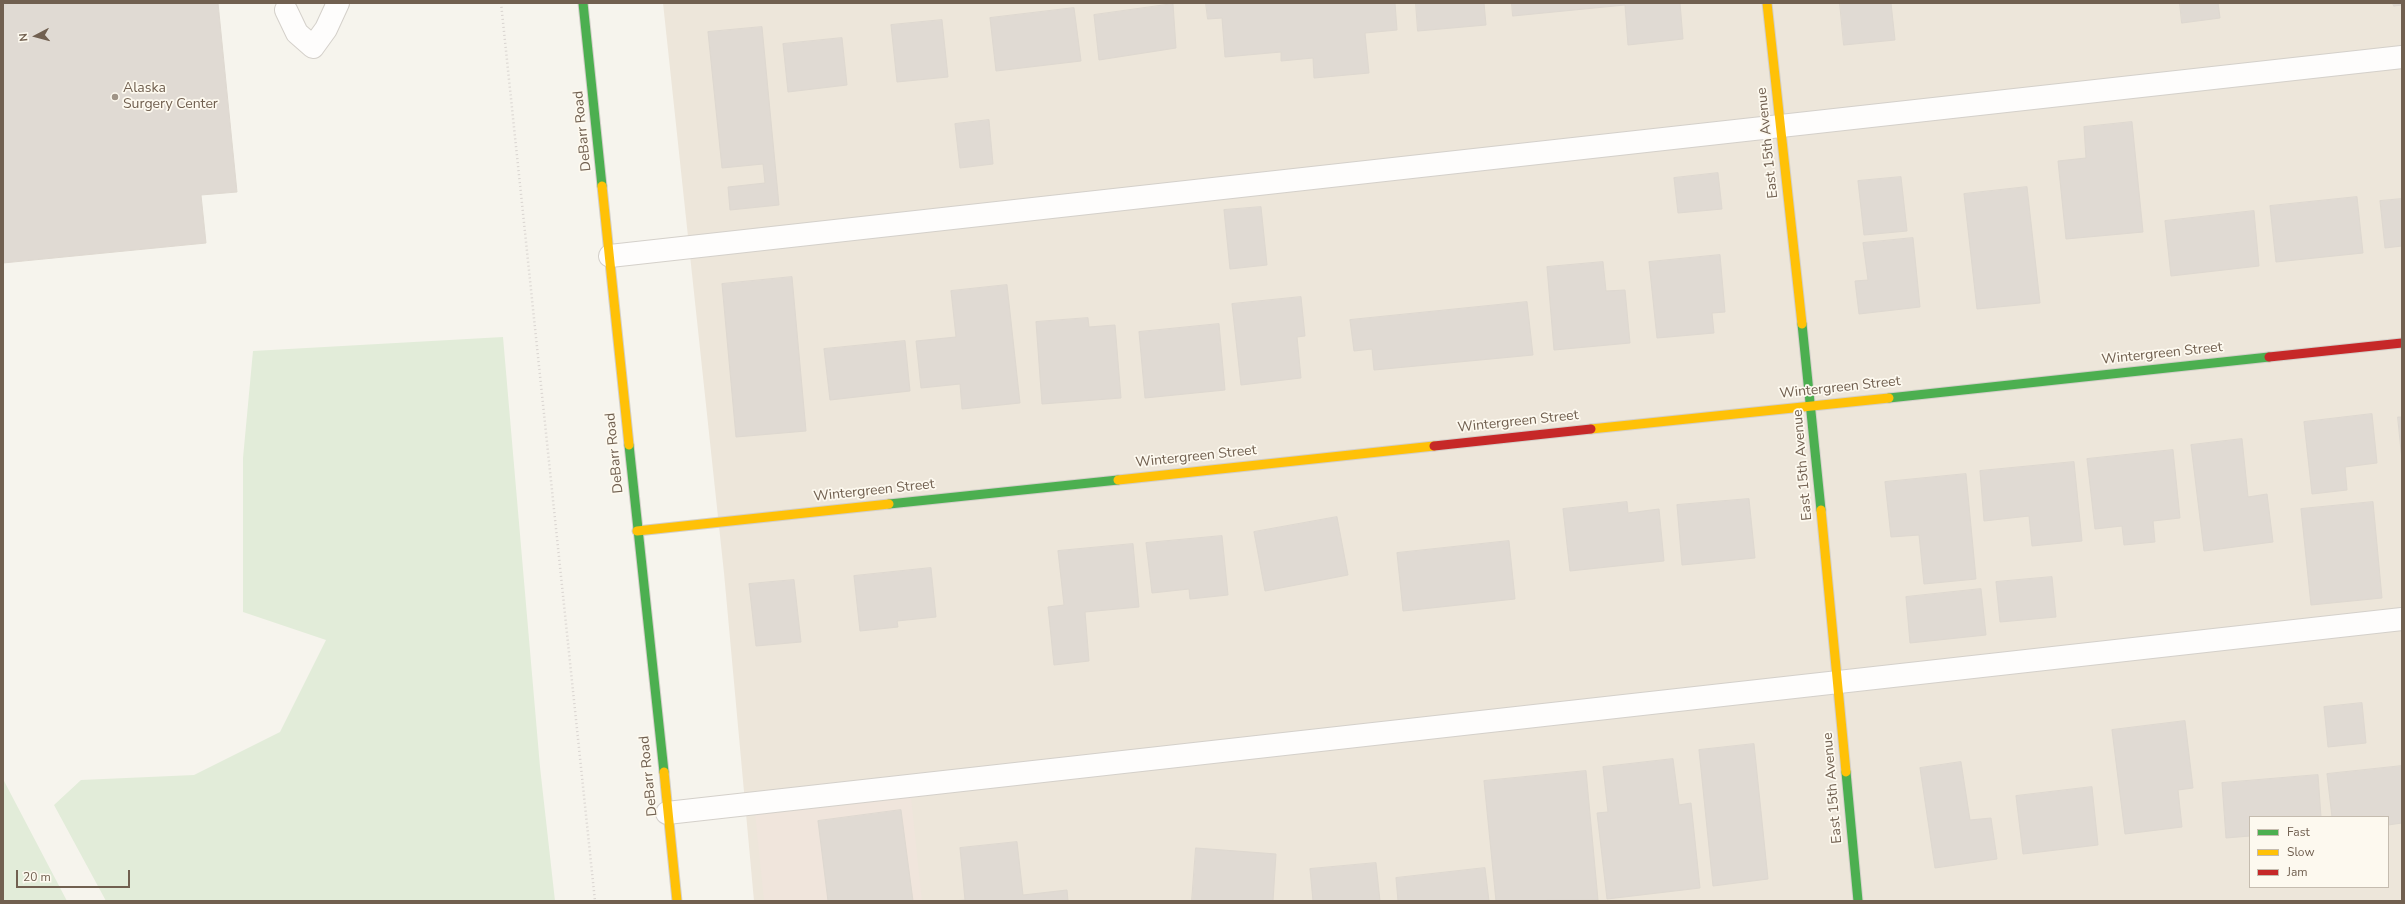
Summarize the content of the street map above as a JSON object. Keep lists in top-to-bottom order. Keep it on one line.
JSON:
{"streets":{"street":["DeBarr Road","East 15th Avenue","Wintergreen Street"]},"crossings":[["DeBarr Road","Wintergreen Street"],["East 15th Avenue","Wintergreen Street"]],"places":["Alaska Surgery Center"],"legend":["Fast","Slow","Jam"],"scale_bar":"20 m","north":"left"}
